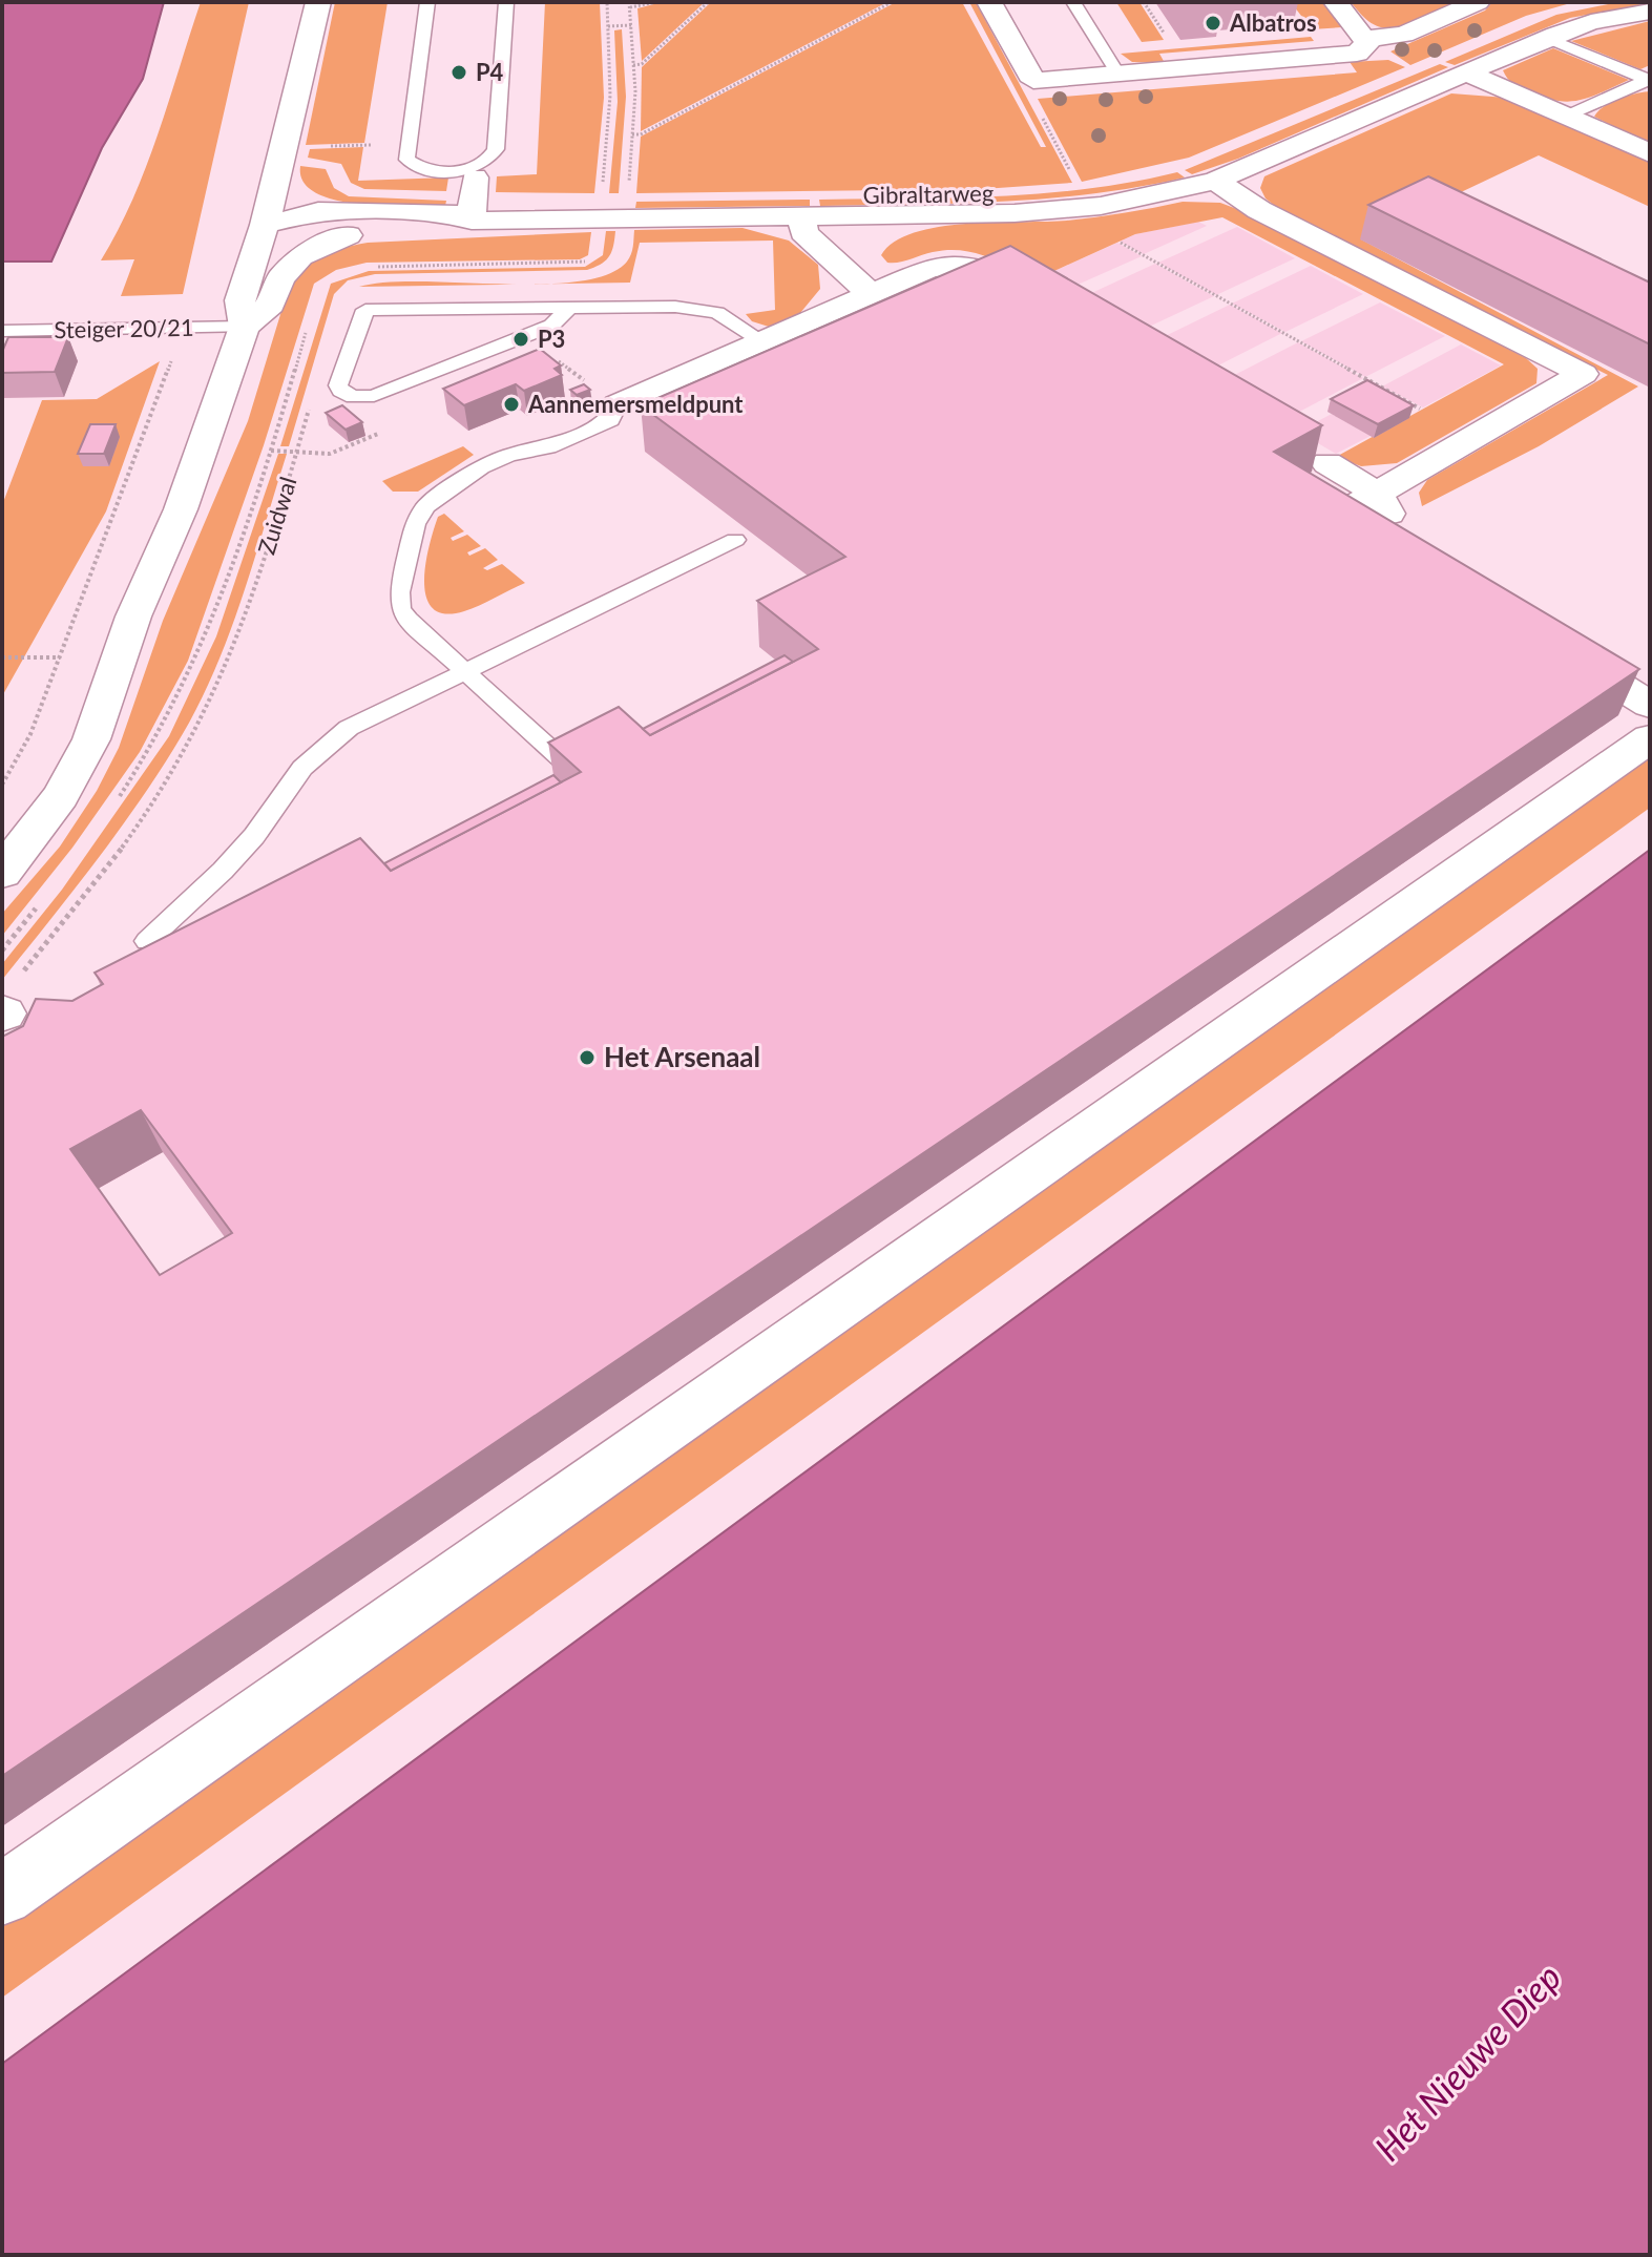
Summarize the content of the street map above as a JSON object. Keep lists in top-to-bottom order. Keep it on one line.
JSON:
{"streets":{"street":["Gibraltarweg"],"lane":["Steiger 20/21"],"path":["Zuidwal"]},"water":["Het Nieuwe Diep"],"places":["Albatros","P4","P3","Aannemersmeldpunt","Het Arsenaal"]}
